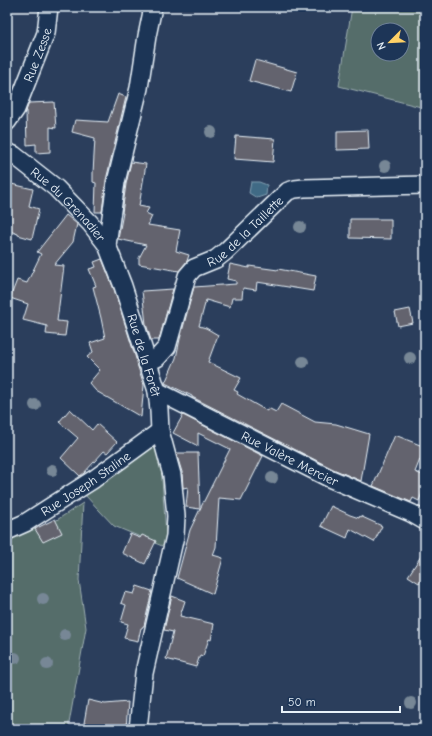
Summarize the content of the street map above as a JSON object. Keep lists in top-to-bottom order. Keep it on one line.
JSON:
{"streets":{"street":["Rue Zesse","Rue du Grenadier","Rue de la Taillette","Rue de la Forêt","Rue Valère Mercier","Rue Joseph Staline"]},"crossings":[["Rue du Grenadier","Rue de la Forêt"],["Rue de la Taillette","Rue de la Forêt"],["Rue de la Forêt","Rue Valère Mercier"],["Rue de la Forêt","Rue Joseph Staline"]],"scale_bar":"50 m","north":"bottom left"}
